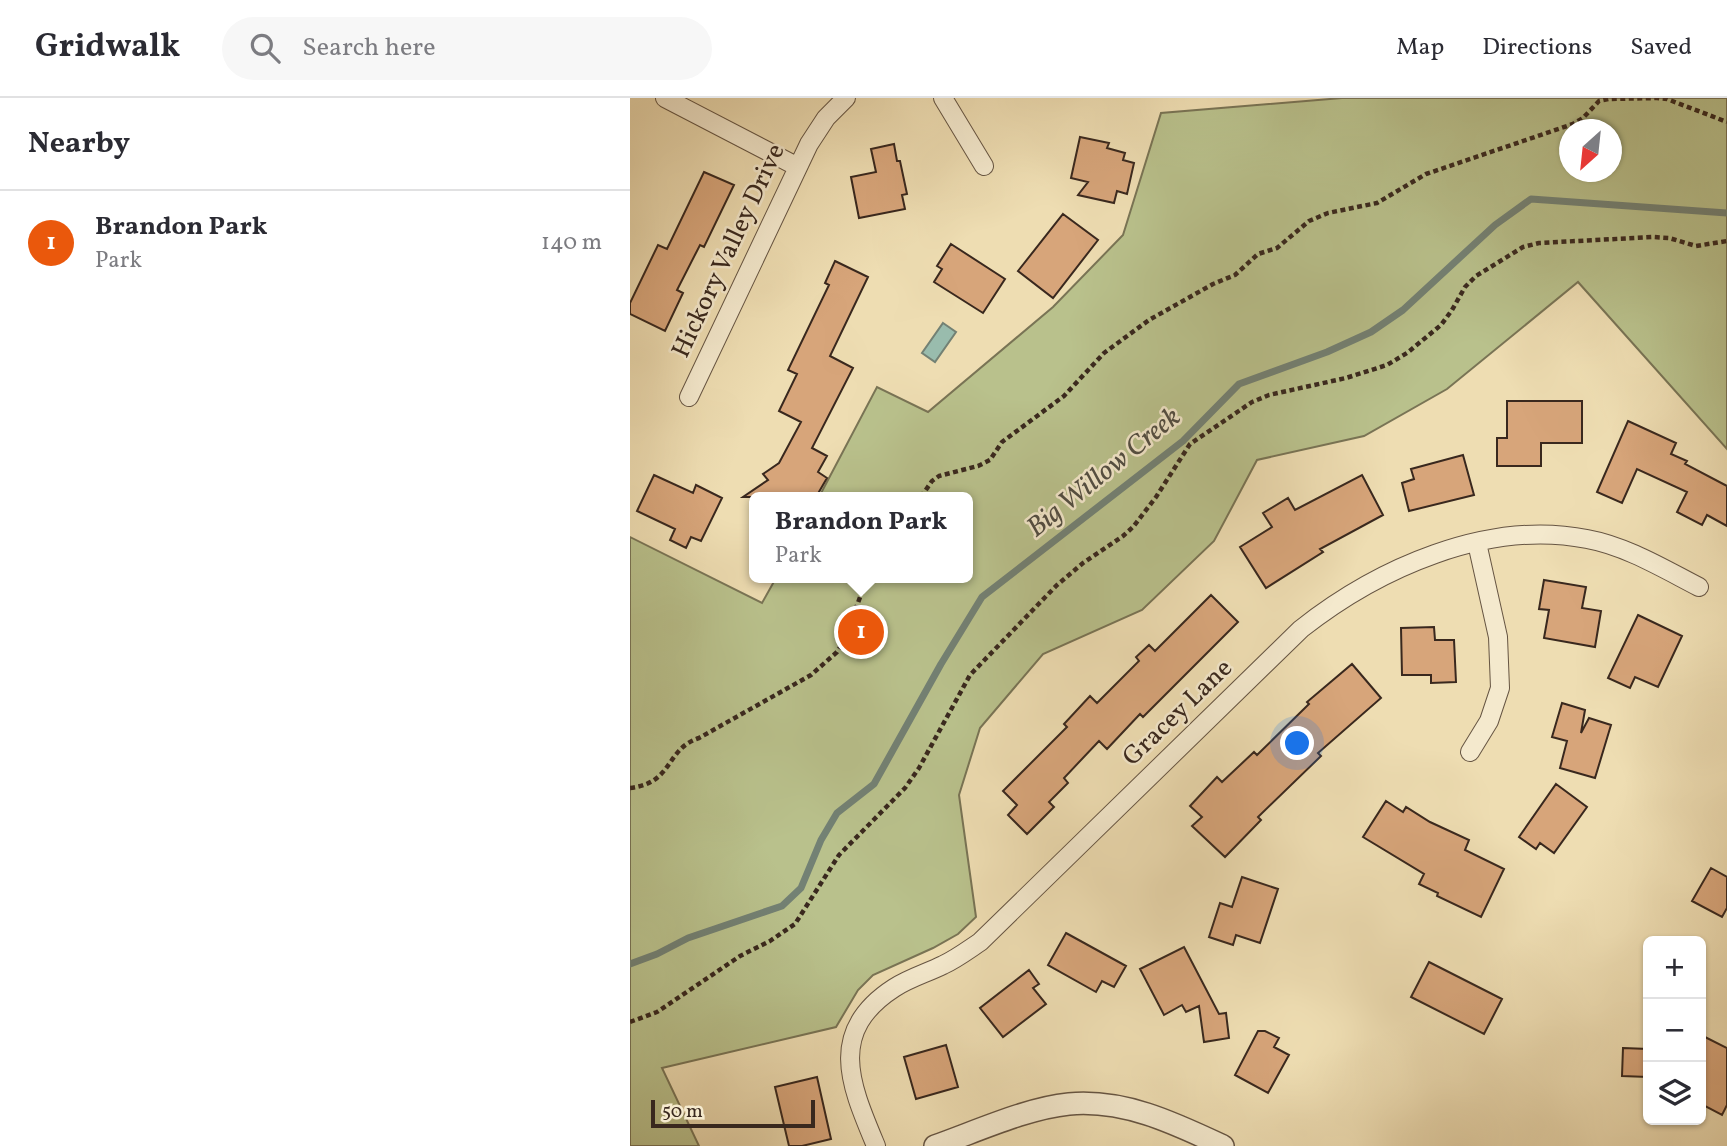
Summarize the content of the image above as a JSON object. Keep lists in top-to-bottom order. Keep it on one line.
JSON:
{"streets":{"street":["Hickory Valley Drive","Gracey Lane"]},"water":["Big Willow Creek"],"scale_bar":"50 m","north":"bottom left","page":{"header":"Gridwalk","search":"Search here","nav":["Map","Directions","Saved"],"heading":"Nearby","list":[{"mark":"1","name":"Brandon Park","note":"Park","value":"140 m"}],"popup":["Brandon Park","Park"],"pins":"1","map_buttons":["+","−"],"scale":"50 m"}}
